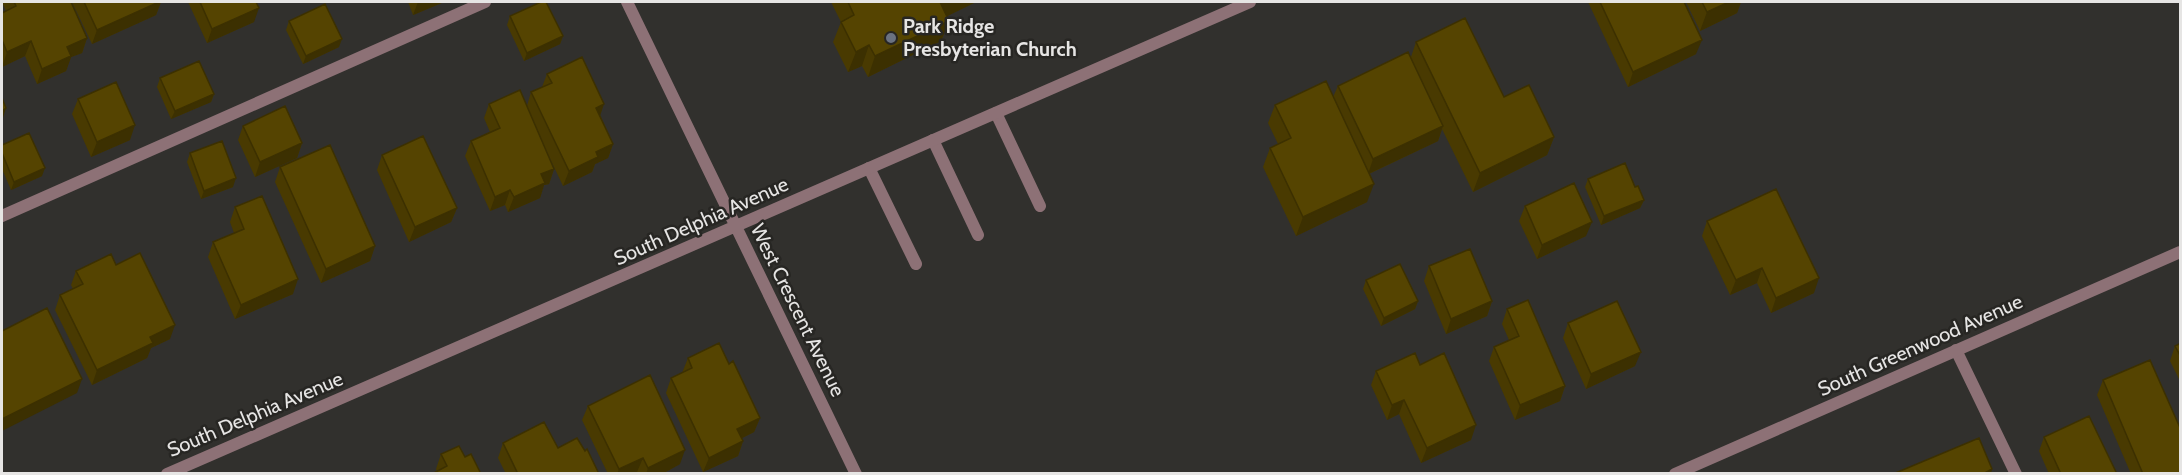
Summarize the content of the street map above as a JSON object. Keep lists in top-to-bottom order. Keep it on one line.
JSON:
{"streets":{"street":["South Delphia Avenue","West Crescent Avenue","South Greenwood Avenue"]},"crossings":[["South Delphia Avenue","West Crescent Avenue"]],"places":["Park Ridge Presbyterian Church"]}
